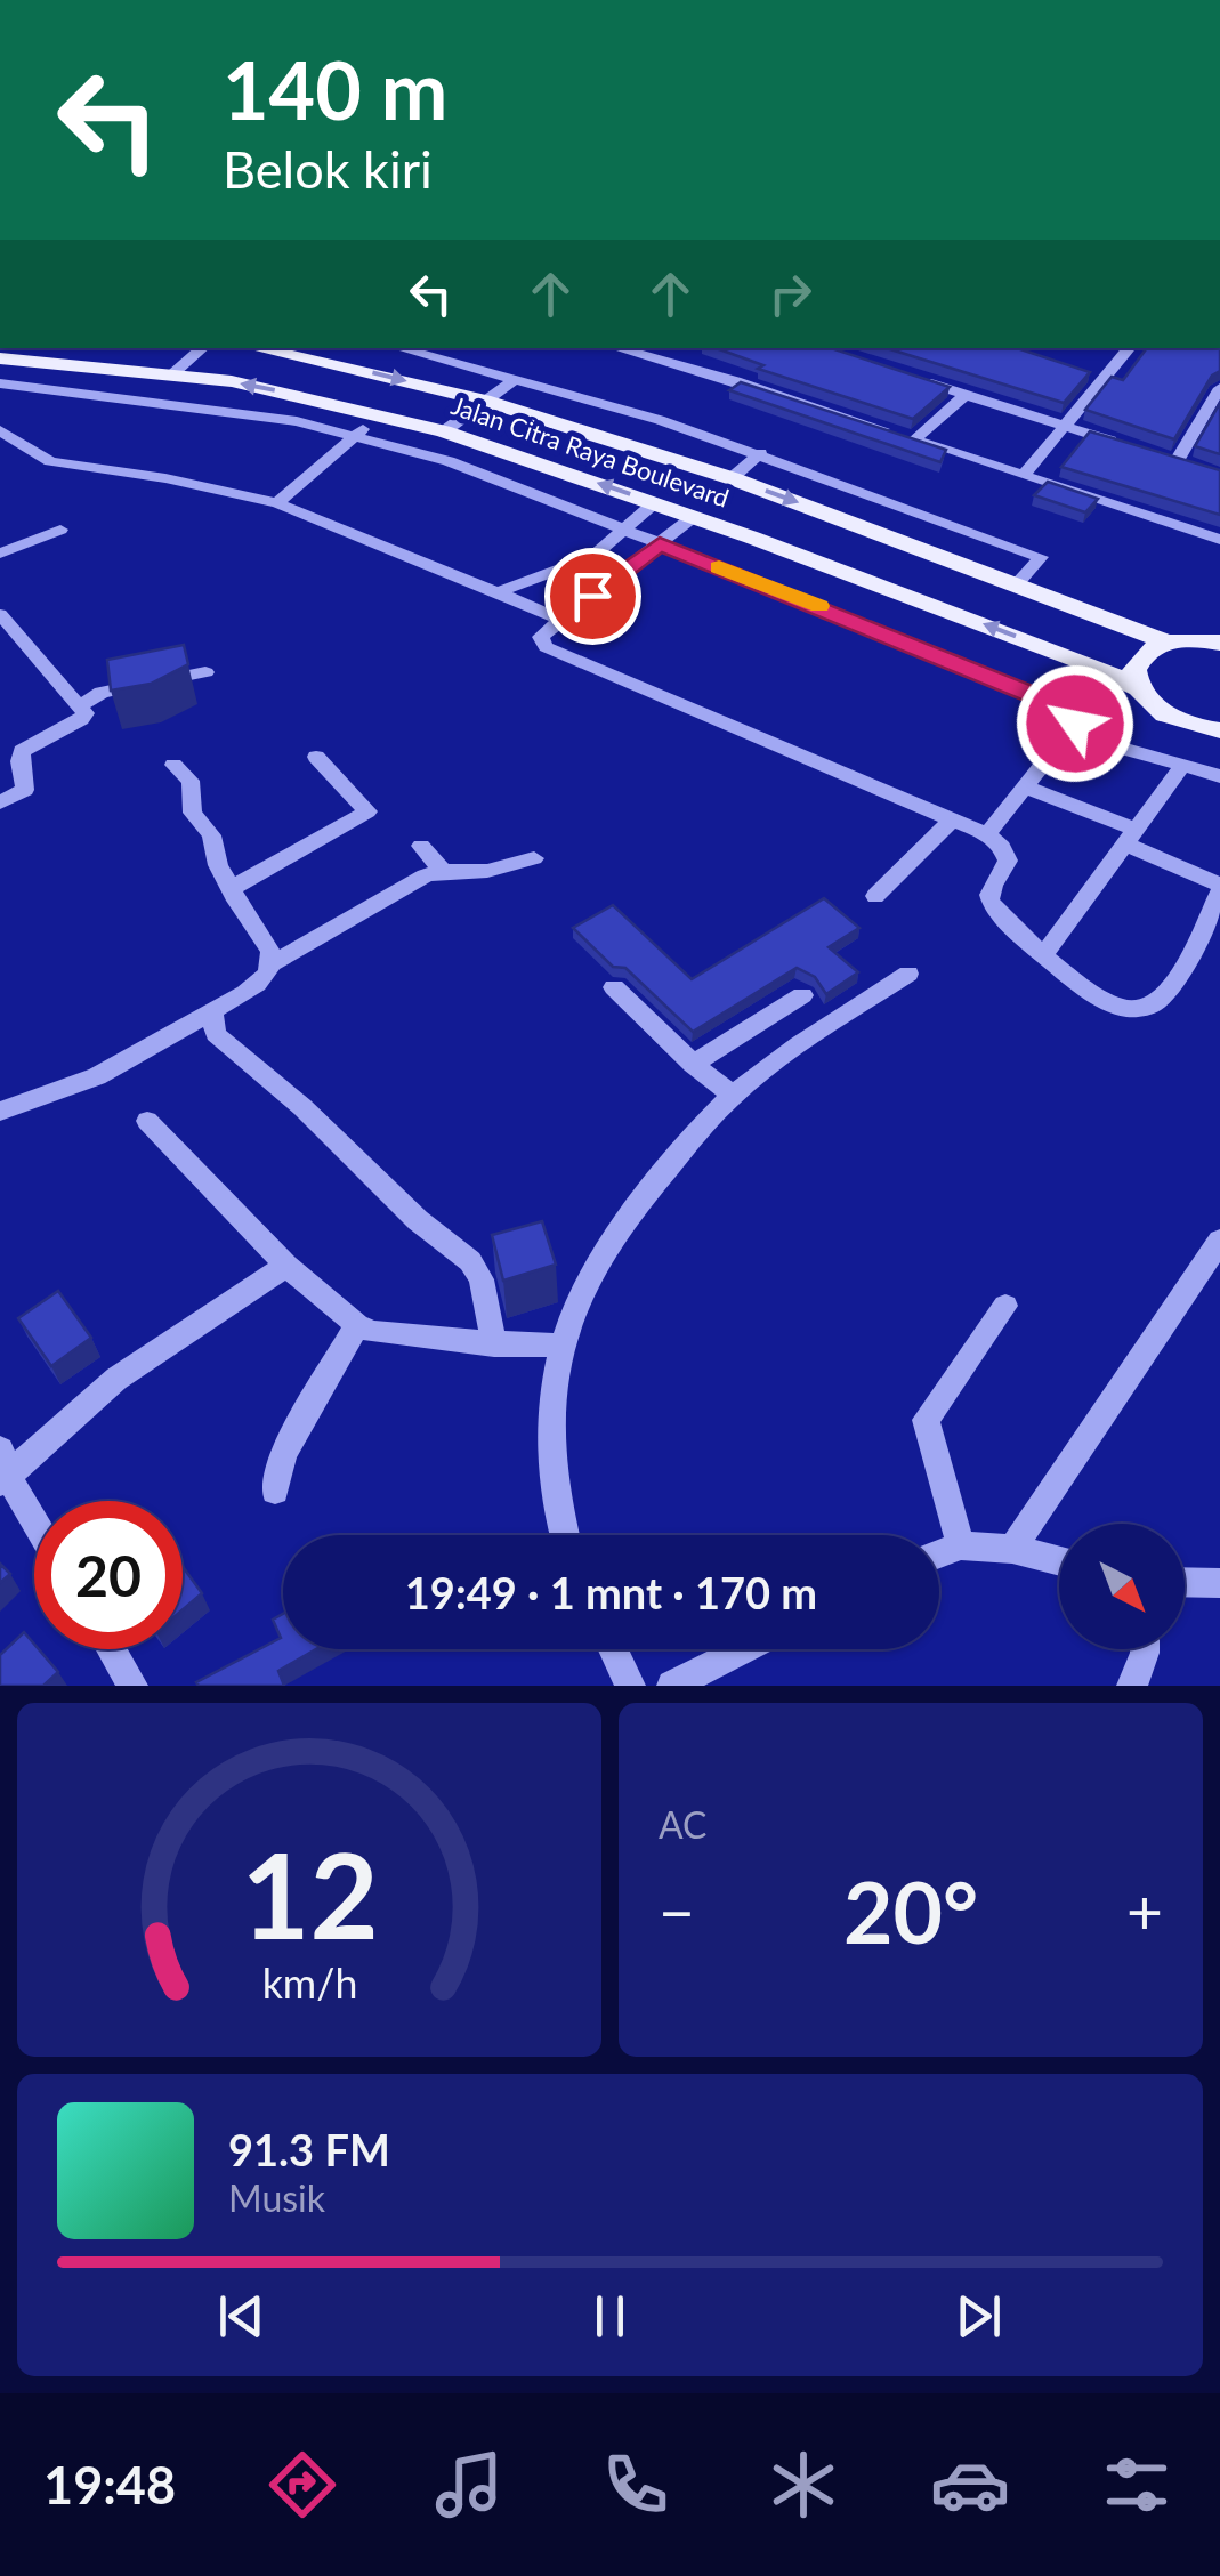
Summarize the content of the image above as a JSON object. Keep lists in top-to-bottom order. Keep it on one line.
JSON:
{"streets":{"main road":["Jalan Citra Raya Boulevard"]},"north":"bottom right","page":{"turn":["140 m","Belok kiri"],"limit":"20","trip":"19:49 · 1 mnt · 170 m","tile":"AC","heat":["−","20°","+"],"song":["91.3 FM","Musik"],"tabs":"19:48","gauge":["12","km/h"]}}
